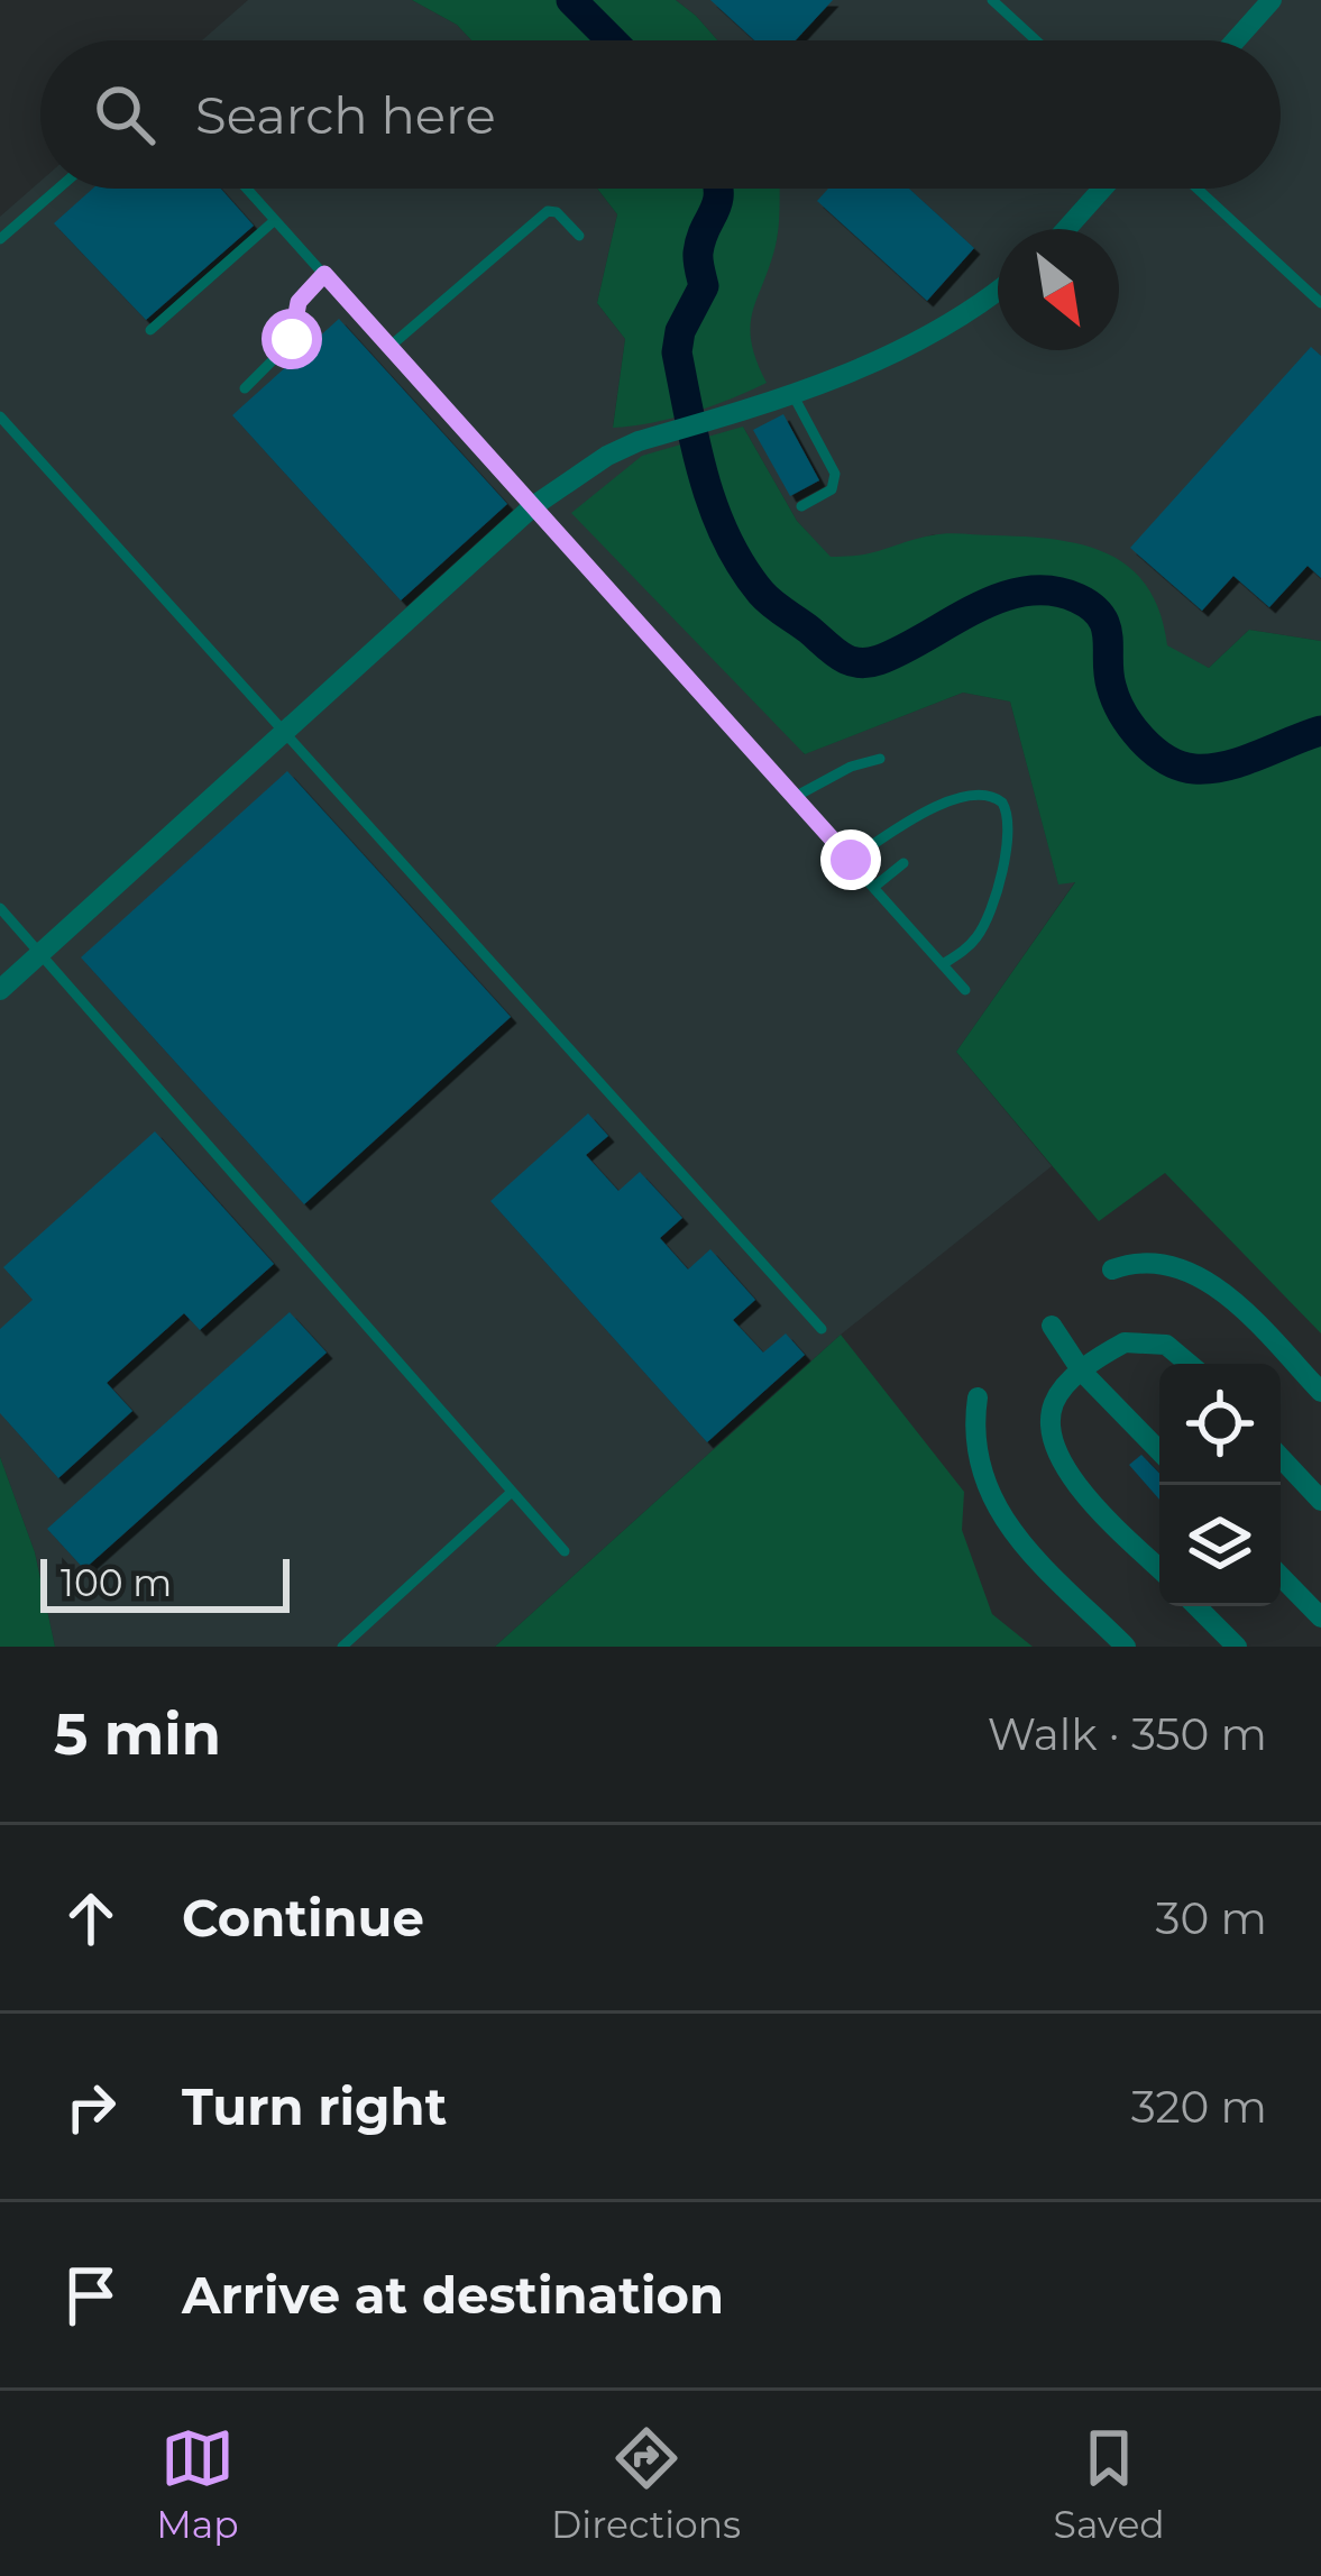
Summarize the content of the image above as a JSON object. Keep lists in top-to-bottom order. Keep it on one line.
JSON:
{"scale_bar":"100 m","north":"bottom right","page":{"search":"Search here","scale":"100 m","heading":["5 min","Walk · 350 m"],"list":[["Continue","30 m"],["Turn right","320 m"],"Arrive at destination"],"nav":["Map","Directions","Saved"]}}
